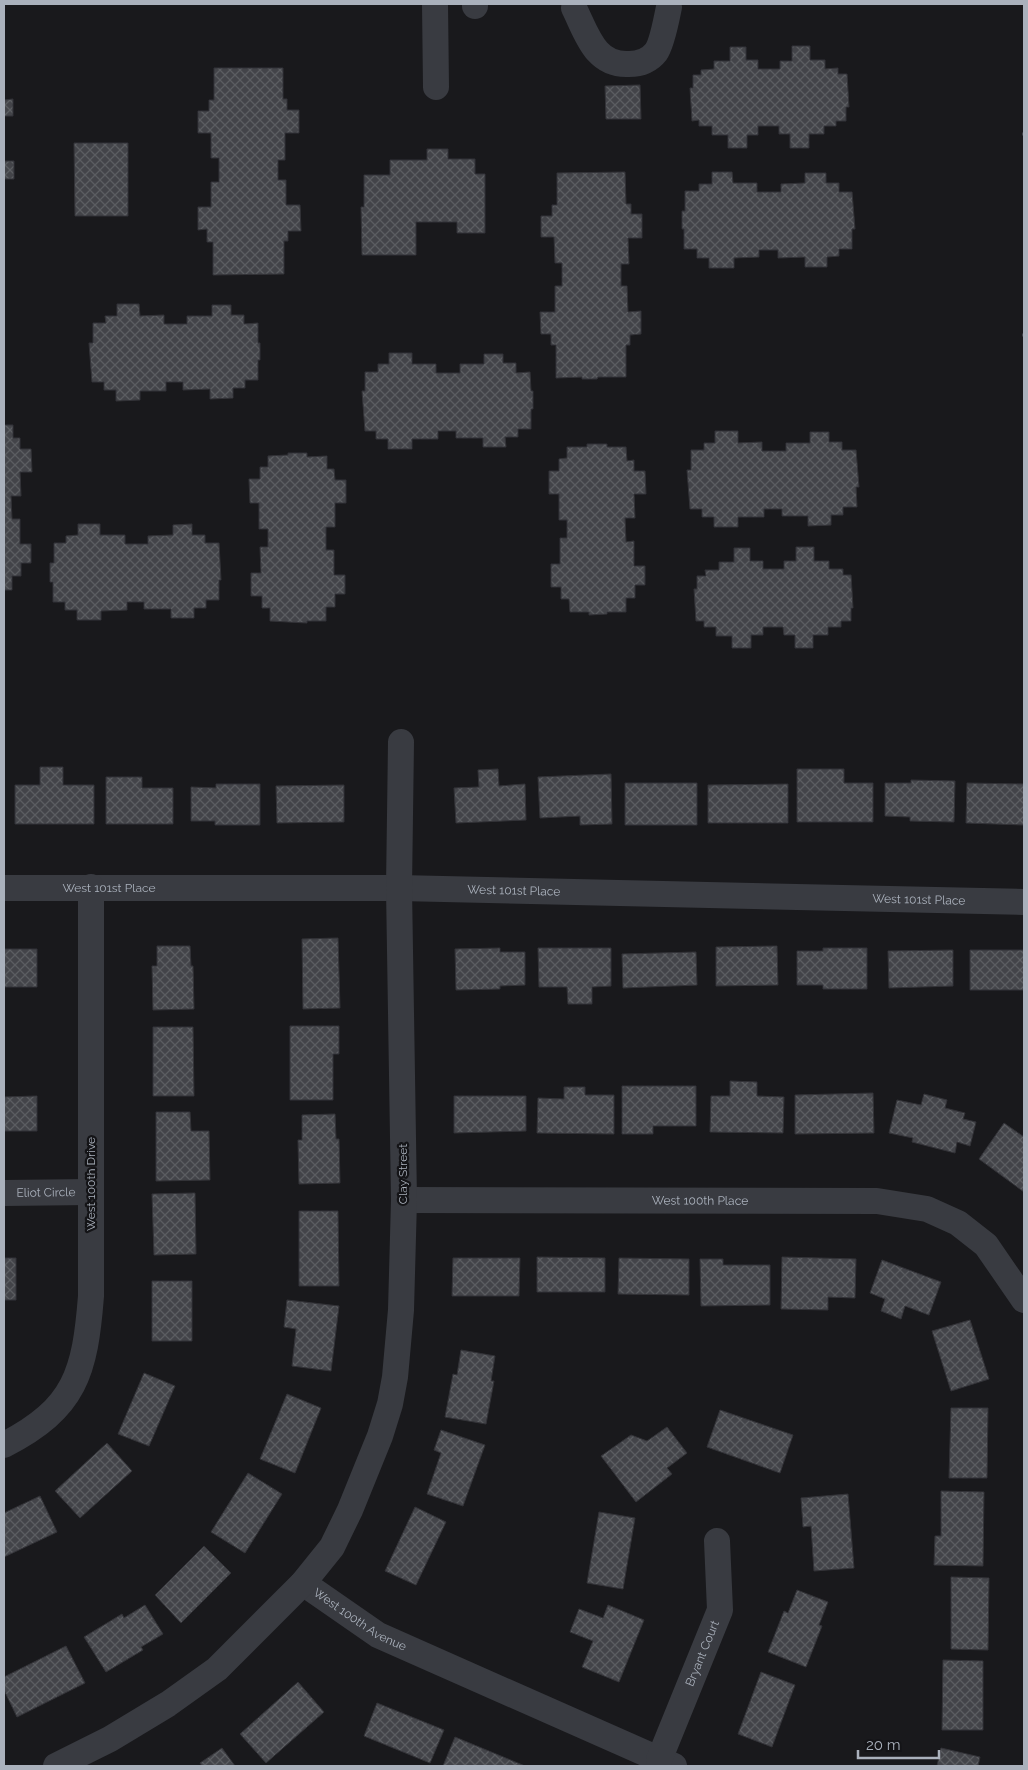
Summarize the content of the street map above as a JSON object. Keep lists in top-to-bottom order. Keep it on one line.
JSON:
{"streets":{"street":["West 101st Place","Clay Street","West 100th Drive","Eliot Circle","West 100th Place","West 100th Avenue","Bryant Court"]},"crossings":[["West 101st Place","Clay Street"],["West 101st Place","West 100th Drive"],["Clay Street","West 100th Place"],["Clay Street","West 100th Avenue"],["West 100th Drive","Eliot Circle"],["West 100th Avenue","Bryant Court"]],"scale_bar":"20 m"}
